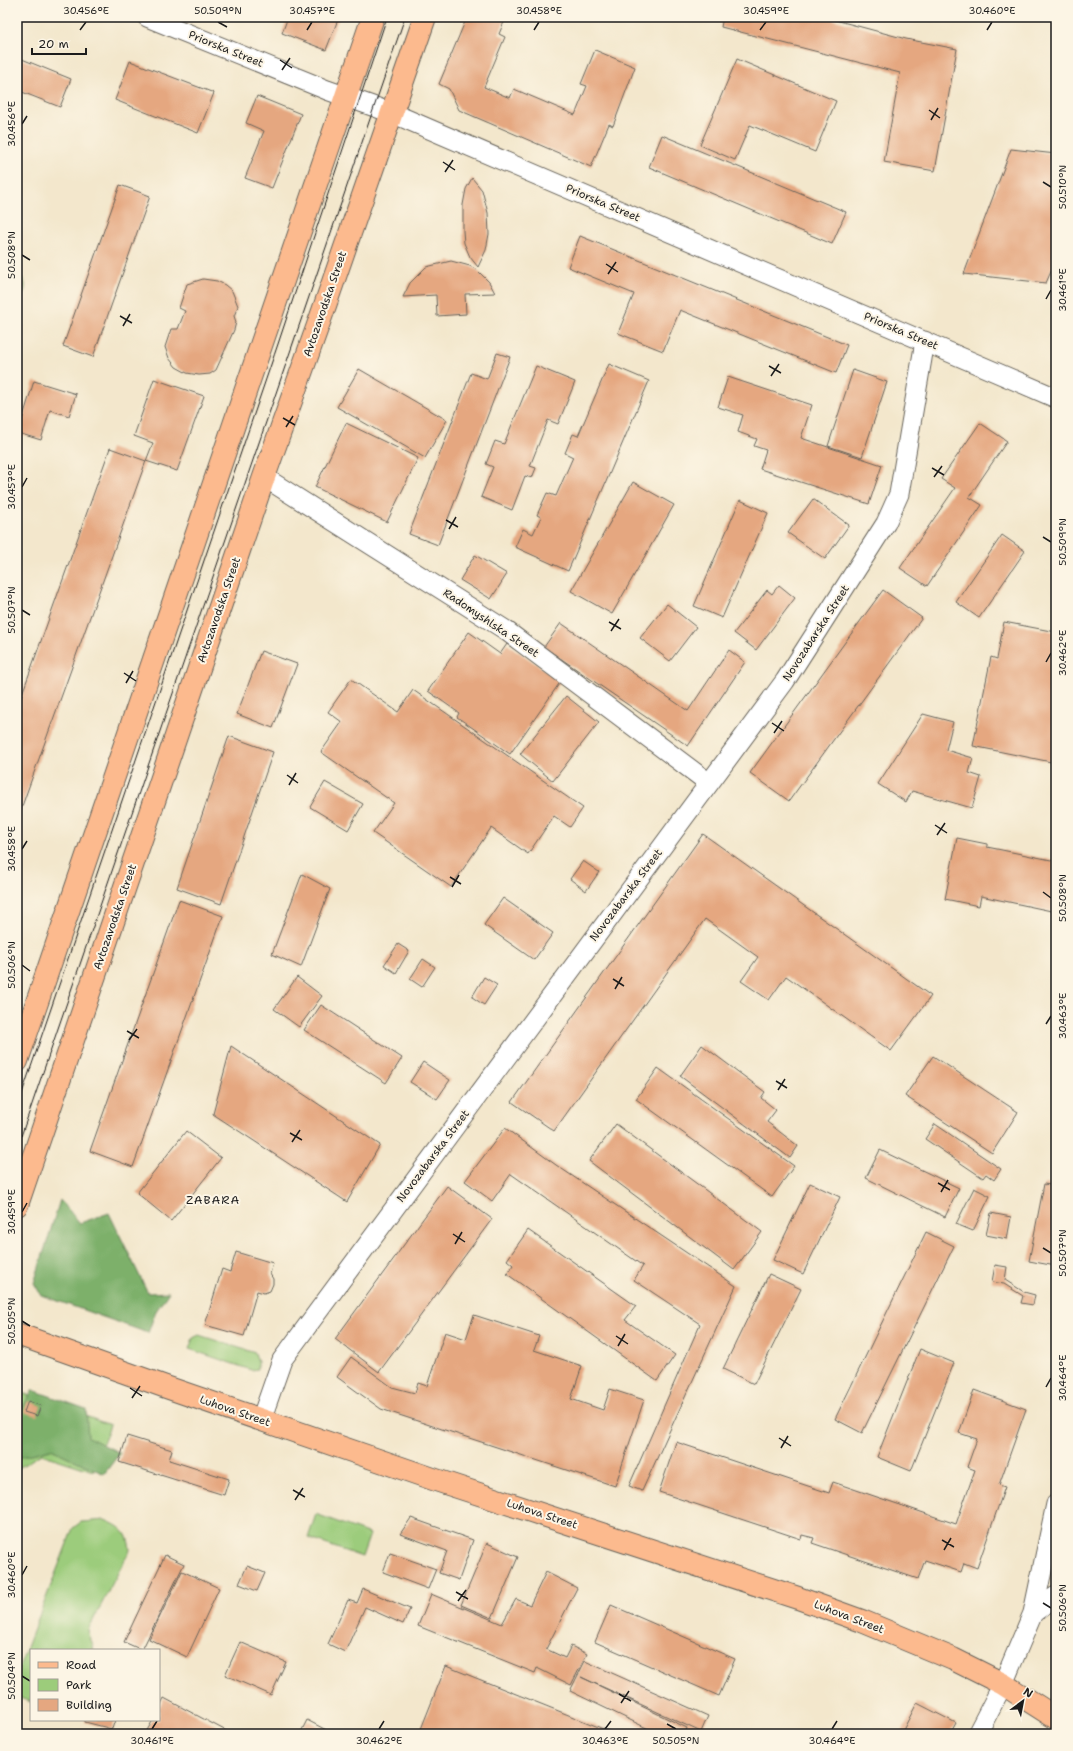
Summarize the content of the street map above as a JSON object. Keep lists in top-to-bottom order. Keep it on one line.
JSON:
{"streets":{"main road":["Avtozavodska Street","Luhova Street"],"street":["Priorska Street","Radomyshlska Street","Novozabarska Street"]},"crossings":[["Priorska Street","Avtozavodska Street"],["Priorska Street","Novozabarska Street"],["Avtozavodska Street","Radomyshlska Street"],["Radomyshlska Street","Novozabarska Street"],["Novozabarska Street","Luhova Street"]],"districts":["ZABARA"],"legend":["Road","Park","Building"],"scale_bar":"20 m","north":"top right","coordinates":["30.456°E","50.509°N","30.457°E","30.458°E","30.459°E","30.460°E","50.510°N","50.508°N","30.461°E","50.507°N","30.462°E","50.506°N","30.463°E","50.505°N","30.464°E","50.504°N"]}
